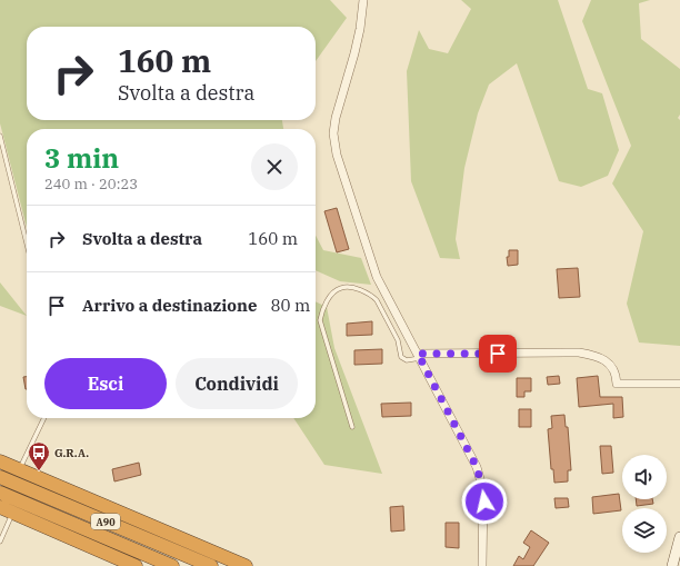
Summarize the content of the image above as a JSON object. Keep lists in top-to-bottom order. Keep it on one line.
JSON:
{"streets":{"highway":["A90"]},"places":{"bus stop":["G.R.A."]},"page":{"turn":["160 m","Svolta a destra"],"heading":["3 min","240 m · 20:23"],"list":[{"name":"Svolta a destra","value":"160 m"},{"name":"Arrivo a destinazione","value":"80 m"}],"buttons":["Esci","Condividi"]}}
